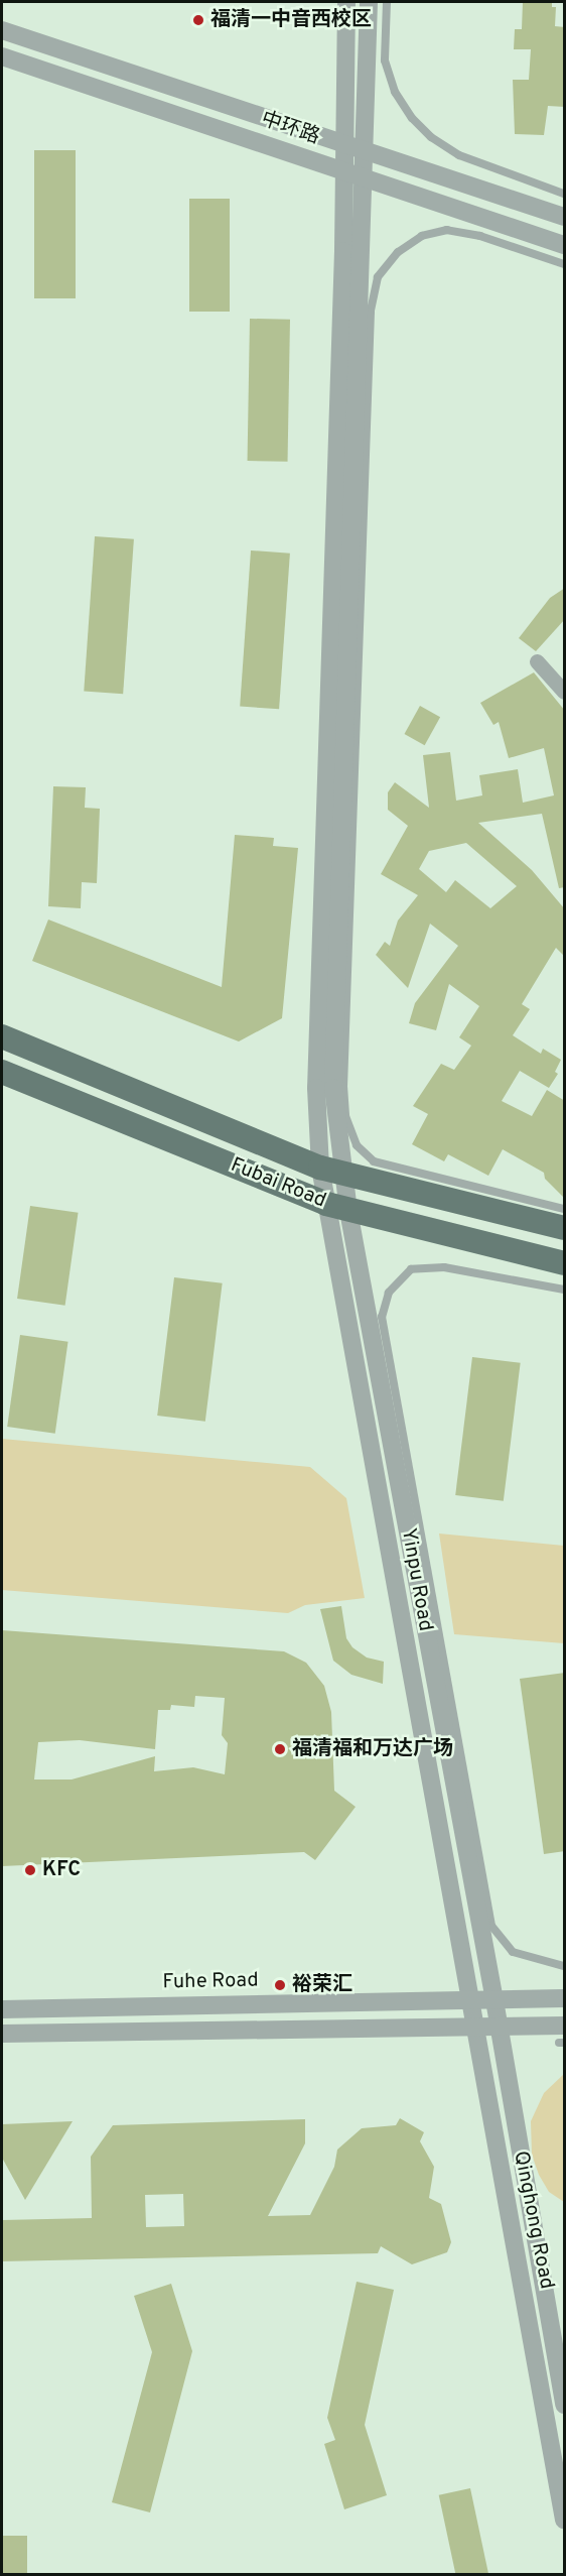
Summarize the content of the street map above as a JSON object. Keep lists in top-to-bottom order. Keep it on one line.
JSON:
{"streets":{"main road":["Fubai Road"],"street":["中环路","Yinpu Road","Fuhe Road","Qinghong Road"]},"crossings":[["Fubai Road","Yinpu Road"],["Yinpu Road","Fuhe Road"],["Yinpu Road","Qinghong Road"],["Fuhe Road","Qinghong Road"]],"places":["福清一中音西校区","福清福和万达广场","KFC","裕荣汇"]}
